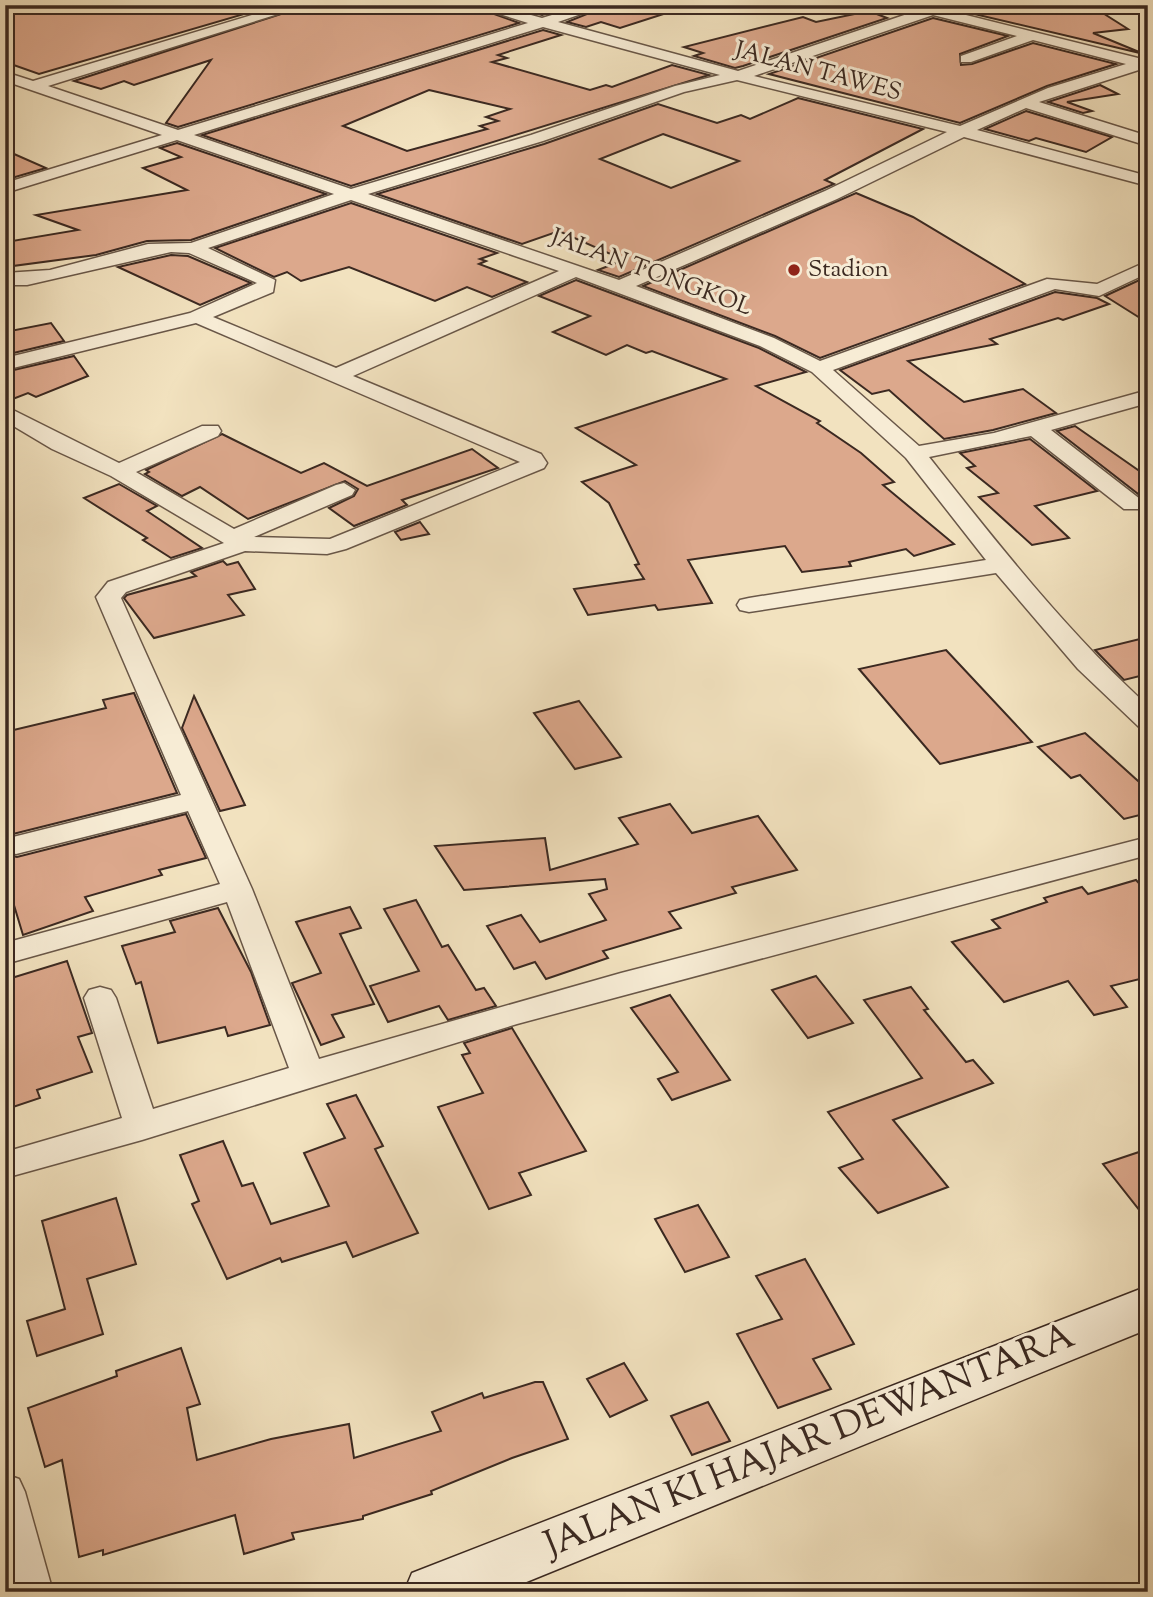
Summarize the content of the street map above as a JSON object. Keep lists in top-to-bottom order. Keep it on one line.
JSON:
{"streets":{"main road":["JALAN KI HAJAR DEWANTARA"],"street":["JALAN TAWES","JALAN TONGKOL"]},"places":["Stadion"]}
